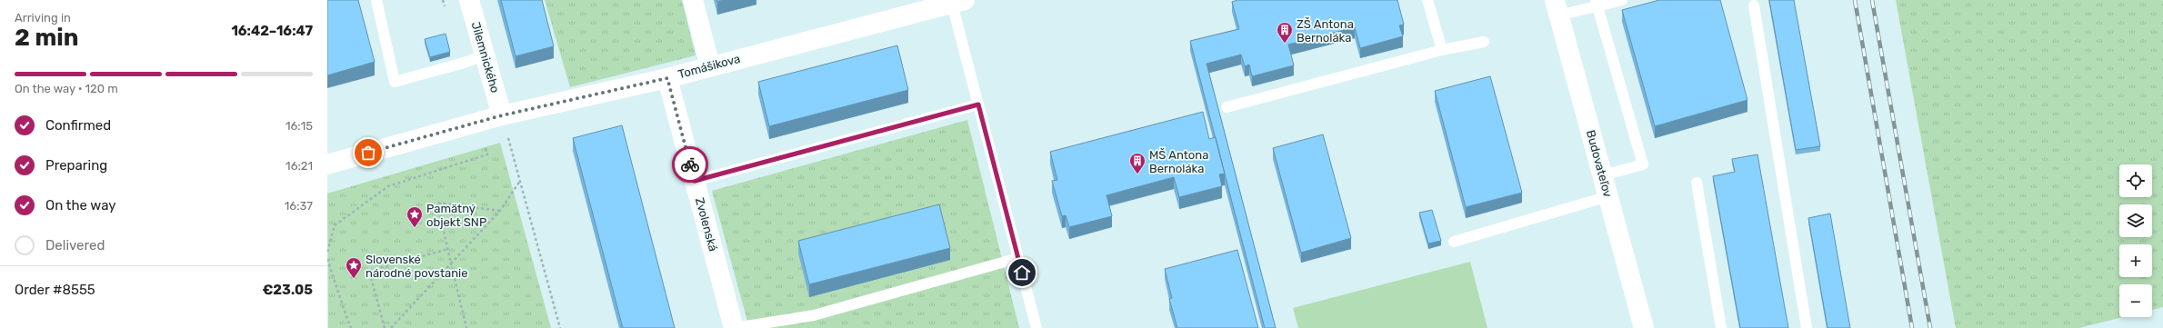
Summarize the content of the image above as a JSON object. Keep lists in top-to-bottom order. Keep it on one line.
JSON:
{"streets":{"street":["Jilemnického","Tomášikova","Budovateľov","Zvolenská"]},"crossings":[["Jilemnického","Tomášikova"],["Tomášikova","Zvolenská"]],"places":{"building":["ZŠ Antona Bernoláka","MŠ Antona Bernoláka"],"place":["Pamätný objekt SNP","Slovenské národné povstanie"]},"page":{"heading":["2 min","Arriving in","16:42–16:47"],"panel":["Order #8555","€23.05"],"bar":"On the way · 120 m","list":[["Confirmed","16:15"],["Preparing","16:21"],["On the way","16:37"],"Delivered"],"map_buttons":["+","−"]}}
